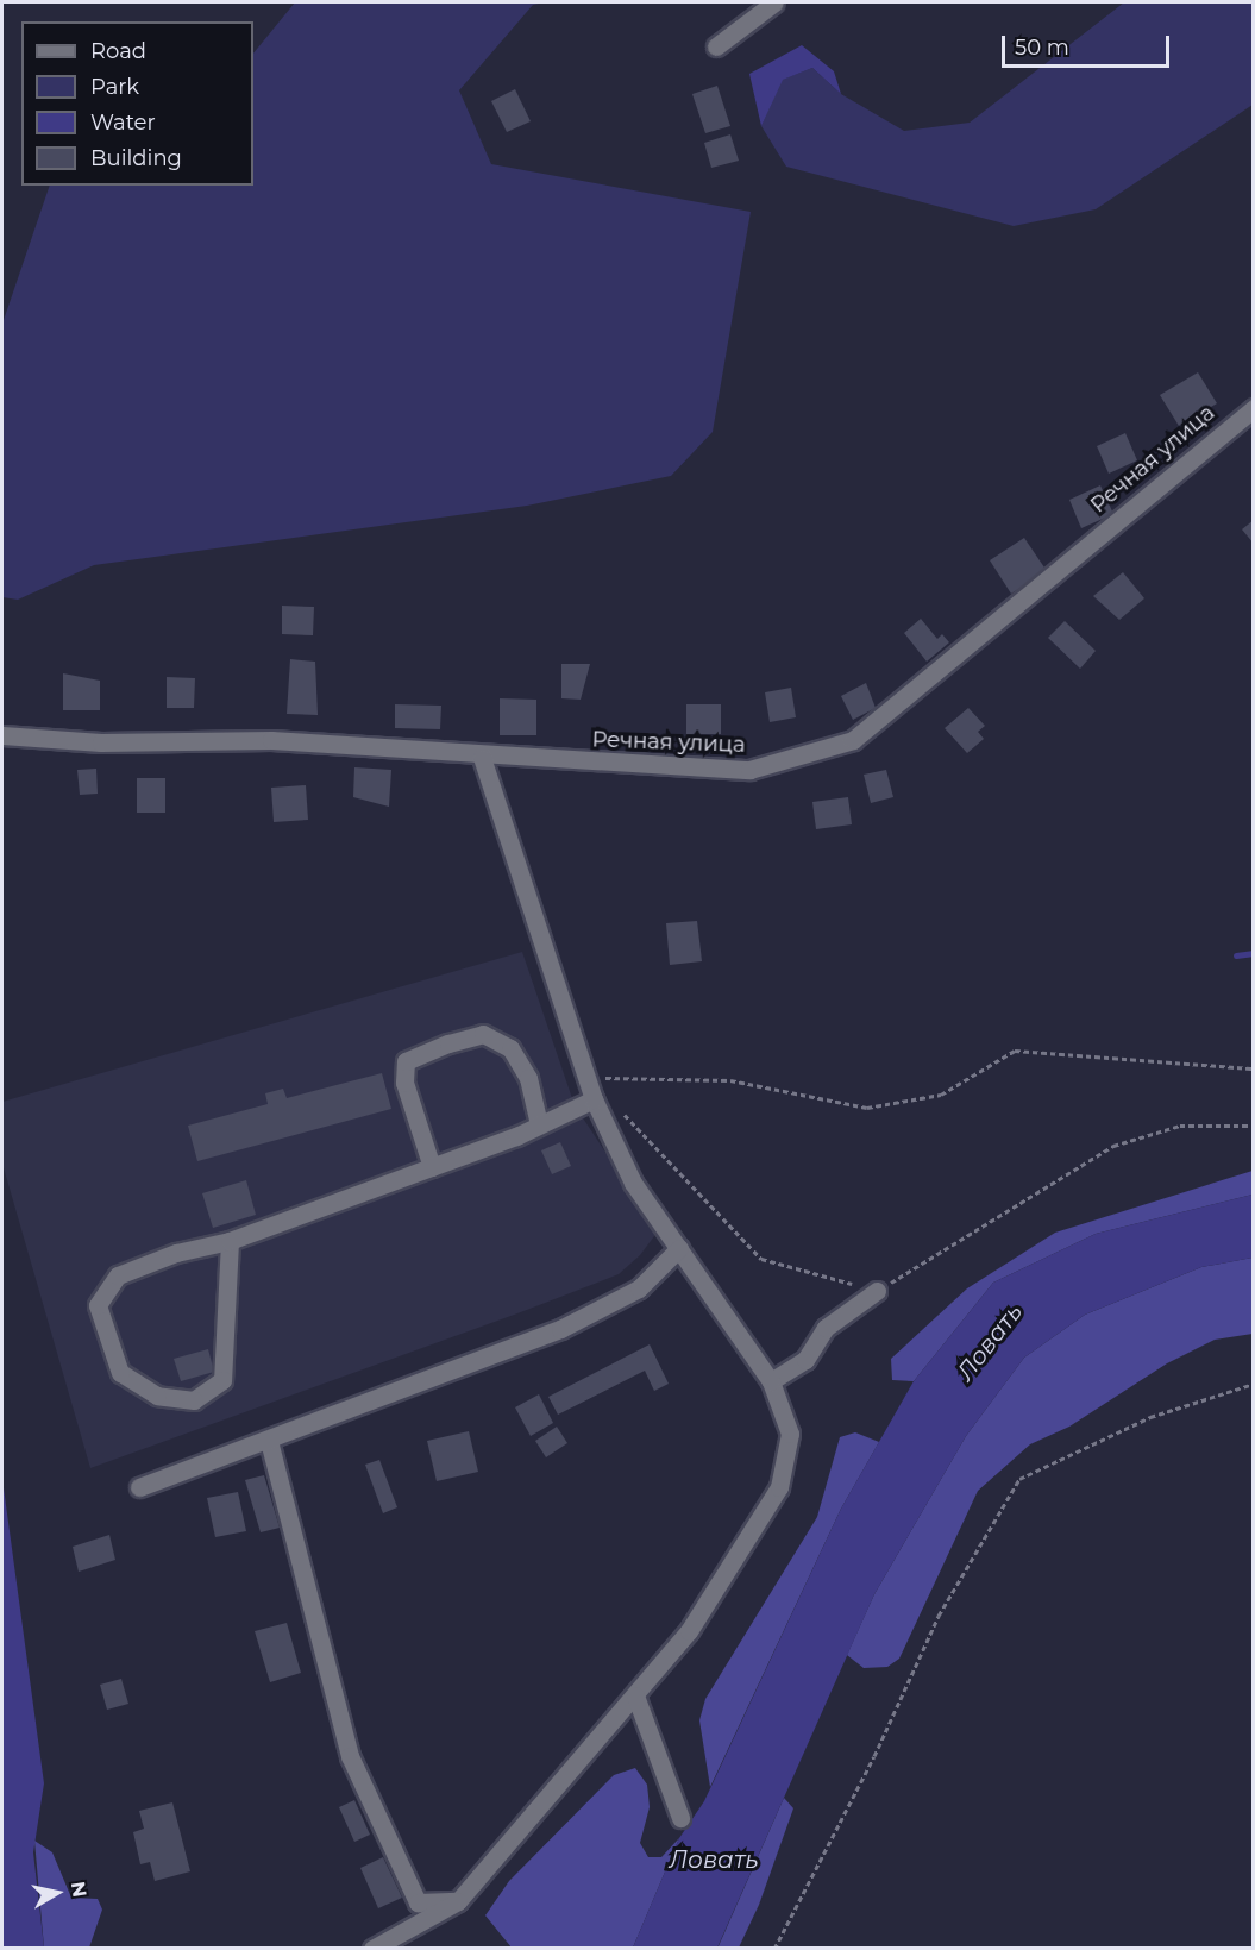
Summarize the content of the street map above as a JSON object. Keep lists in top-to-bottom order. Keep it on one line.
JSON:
{"streets":{"street":["Речная улица"]},"water":["Ловать"],"legend":["Road","Park","Water","Building"],"scale_bar":"50 m","north":"right"}
